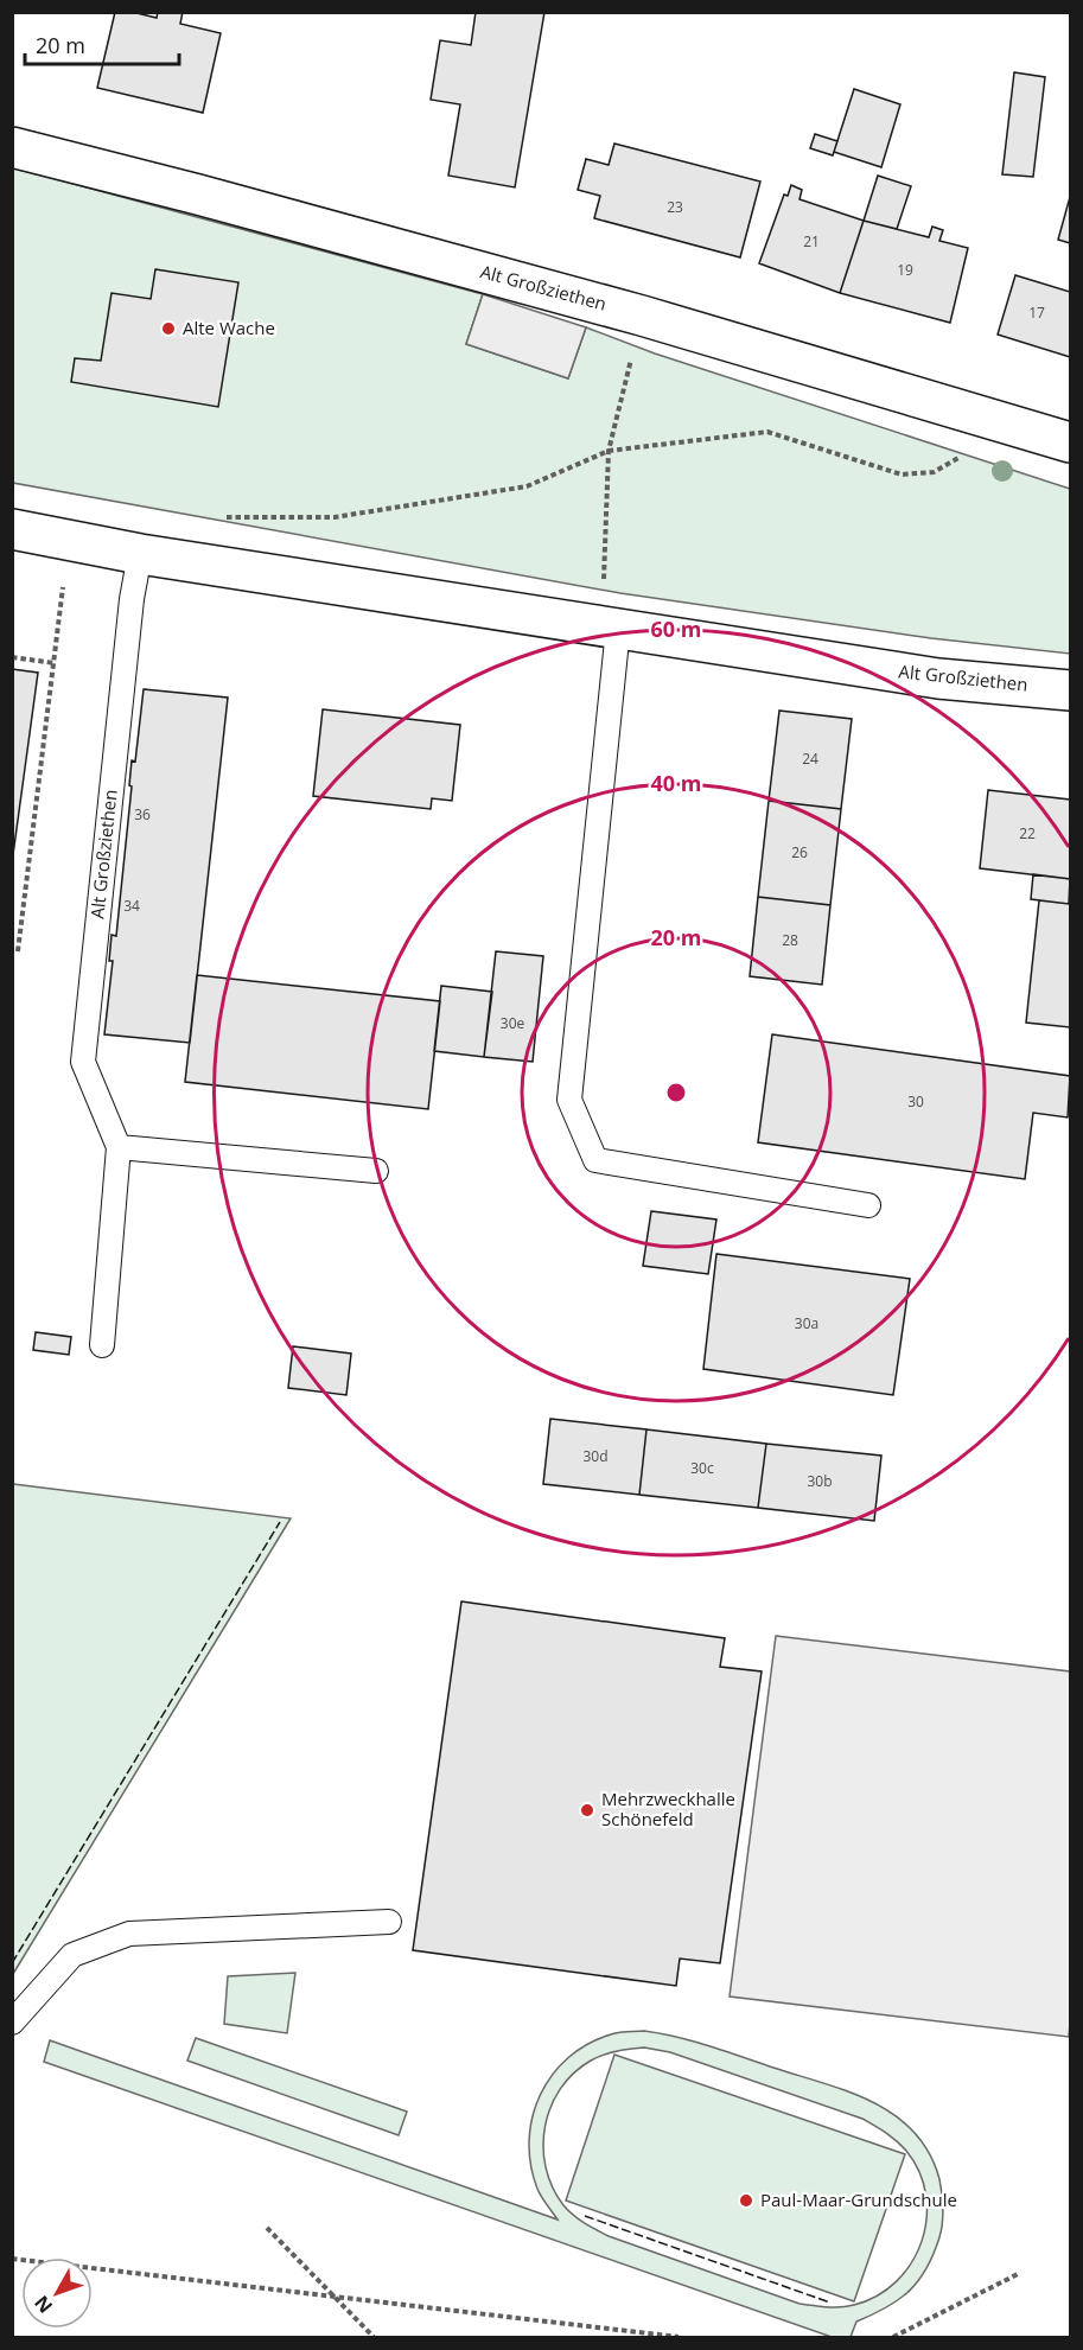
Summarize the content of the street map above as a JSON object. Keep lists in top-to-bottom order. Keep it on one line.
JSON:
{"streets":{"street":["Alt Großziethen"]},"places":["Alte Wache","Mehrzweckhalle Schönefeld","Paul-Maar-Grundschule"],"house_numbers":["23","21","19","17","24","36","22","26","34","28","30e","30","30a","30d","30c","30b"],"scale_bar":"20 m","north":"bottom left","rings":["60 m","40 m","20 m"]}
